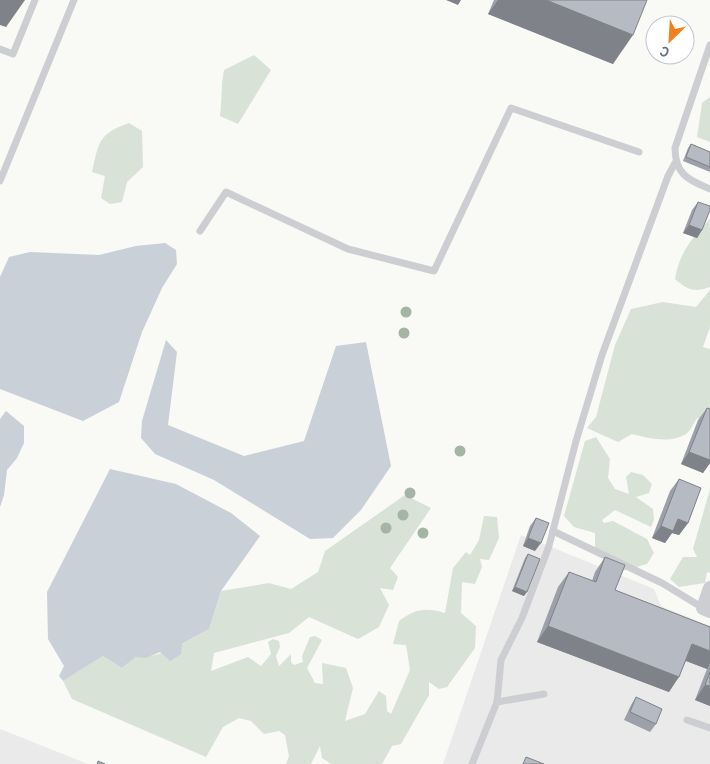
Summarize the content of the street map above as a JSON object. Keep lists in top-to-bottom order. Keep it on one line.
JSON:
{"north":"bottom left"}
